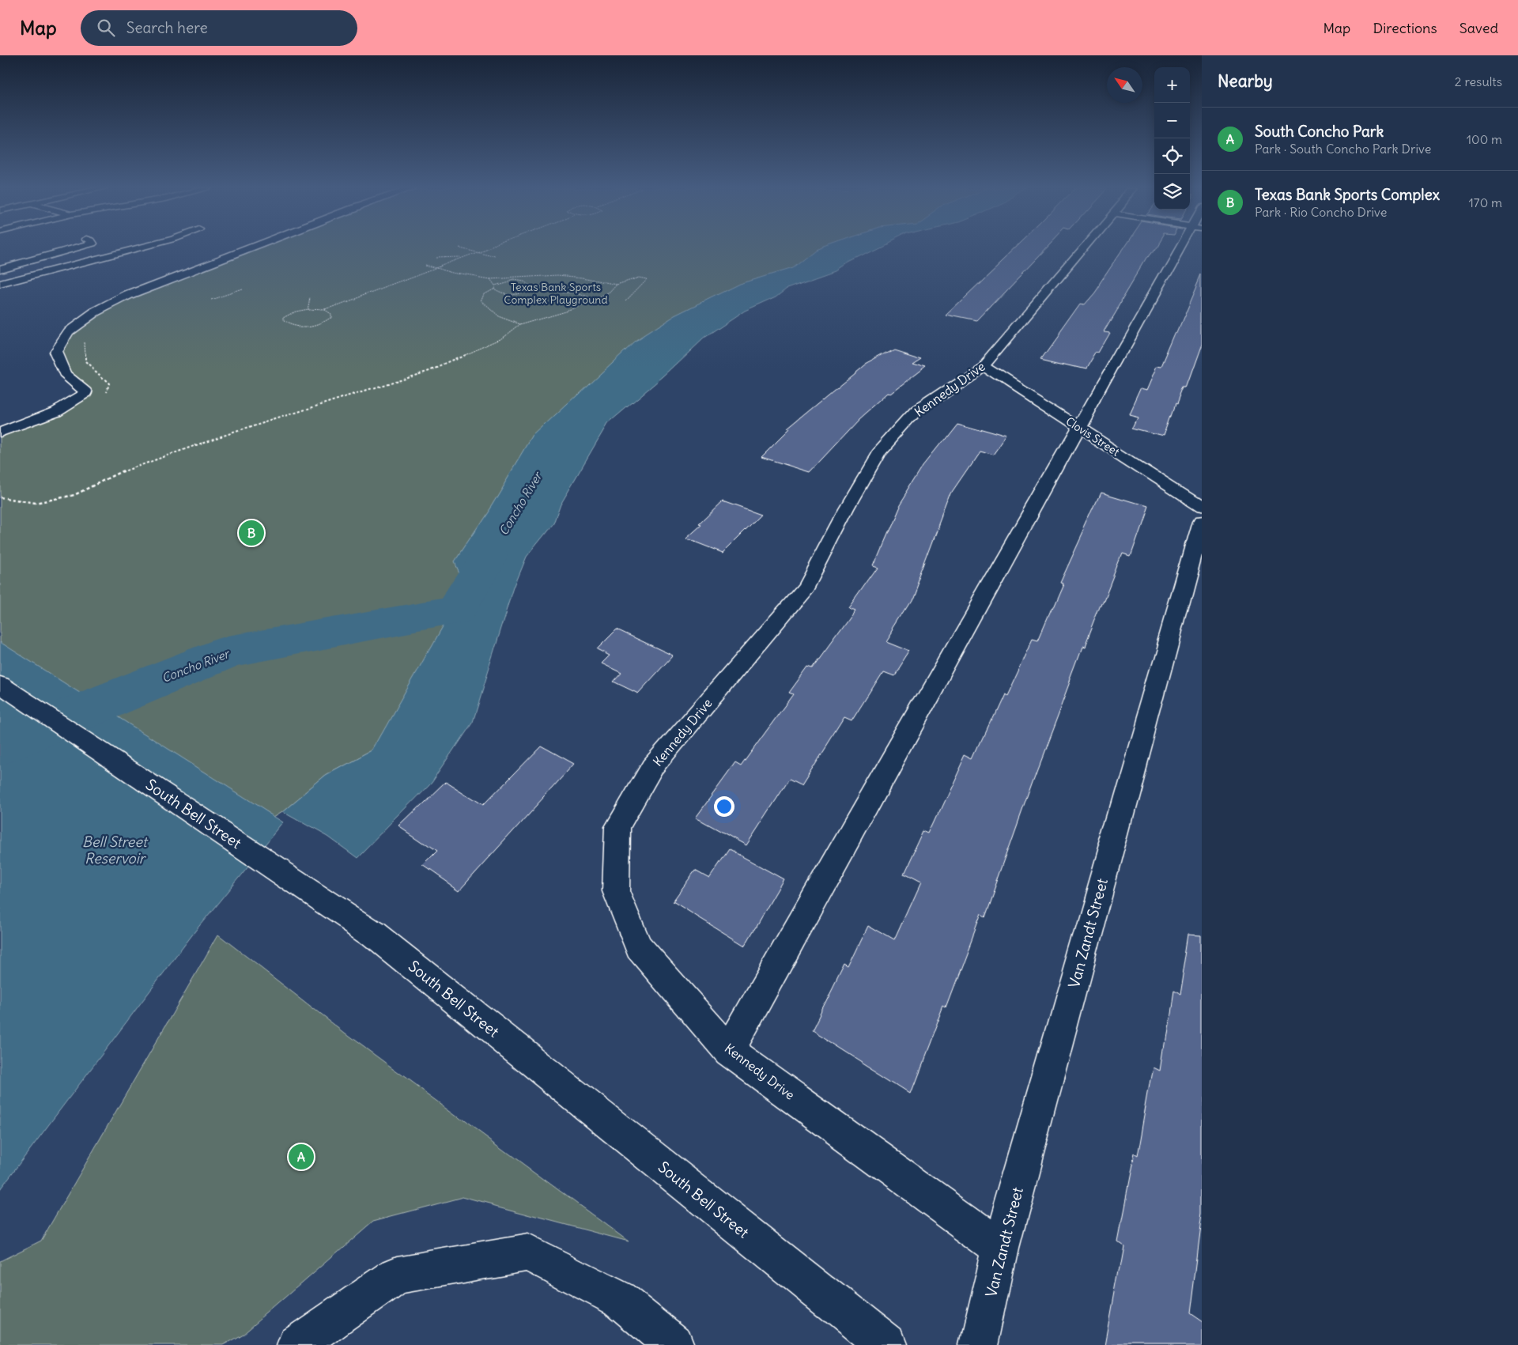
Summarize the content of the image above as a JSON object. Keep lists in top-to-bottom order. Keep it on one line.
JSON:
{"streets":{"street":["Kennedy Drive","Clovis Street","South Bell Street","Van Zandt Street"]},"crossings":[["Kennedy Drive","Clovis Street"],["Kennedy Drive","Van Zandt Street"]],"water":["Concho River","Bell Street Reservoir"],"parks":["Texas Bank Sports Complex Playground"],"north":"top left","page":{"header":"Map","search":"Search here","nav":["Map","Directions","Saved"],"heading":["Nearby","2 results"],"map_buttons":["+","−"],"list":[{"mark":"A","name":"South Concho Park","note":"Park · South Concho Park Drive","value":"100 m"},{"mark":"B","name":"Texas Bank Sports Complex","note":"Park · Rio Concho Drive","value":"170 m"}],"pins":["B","A"]}}
